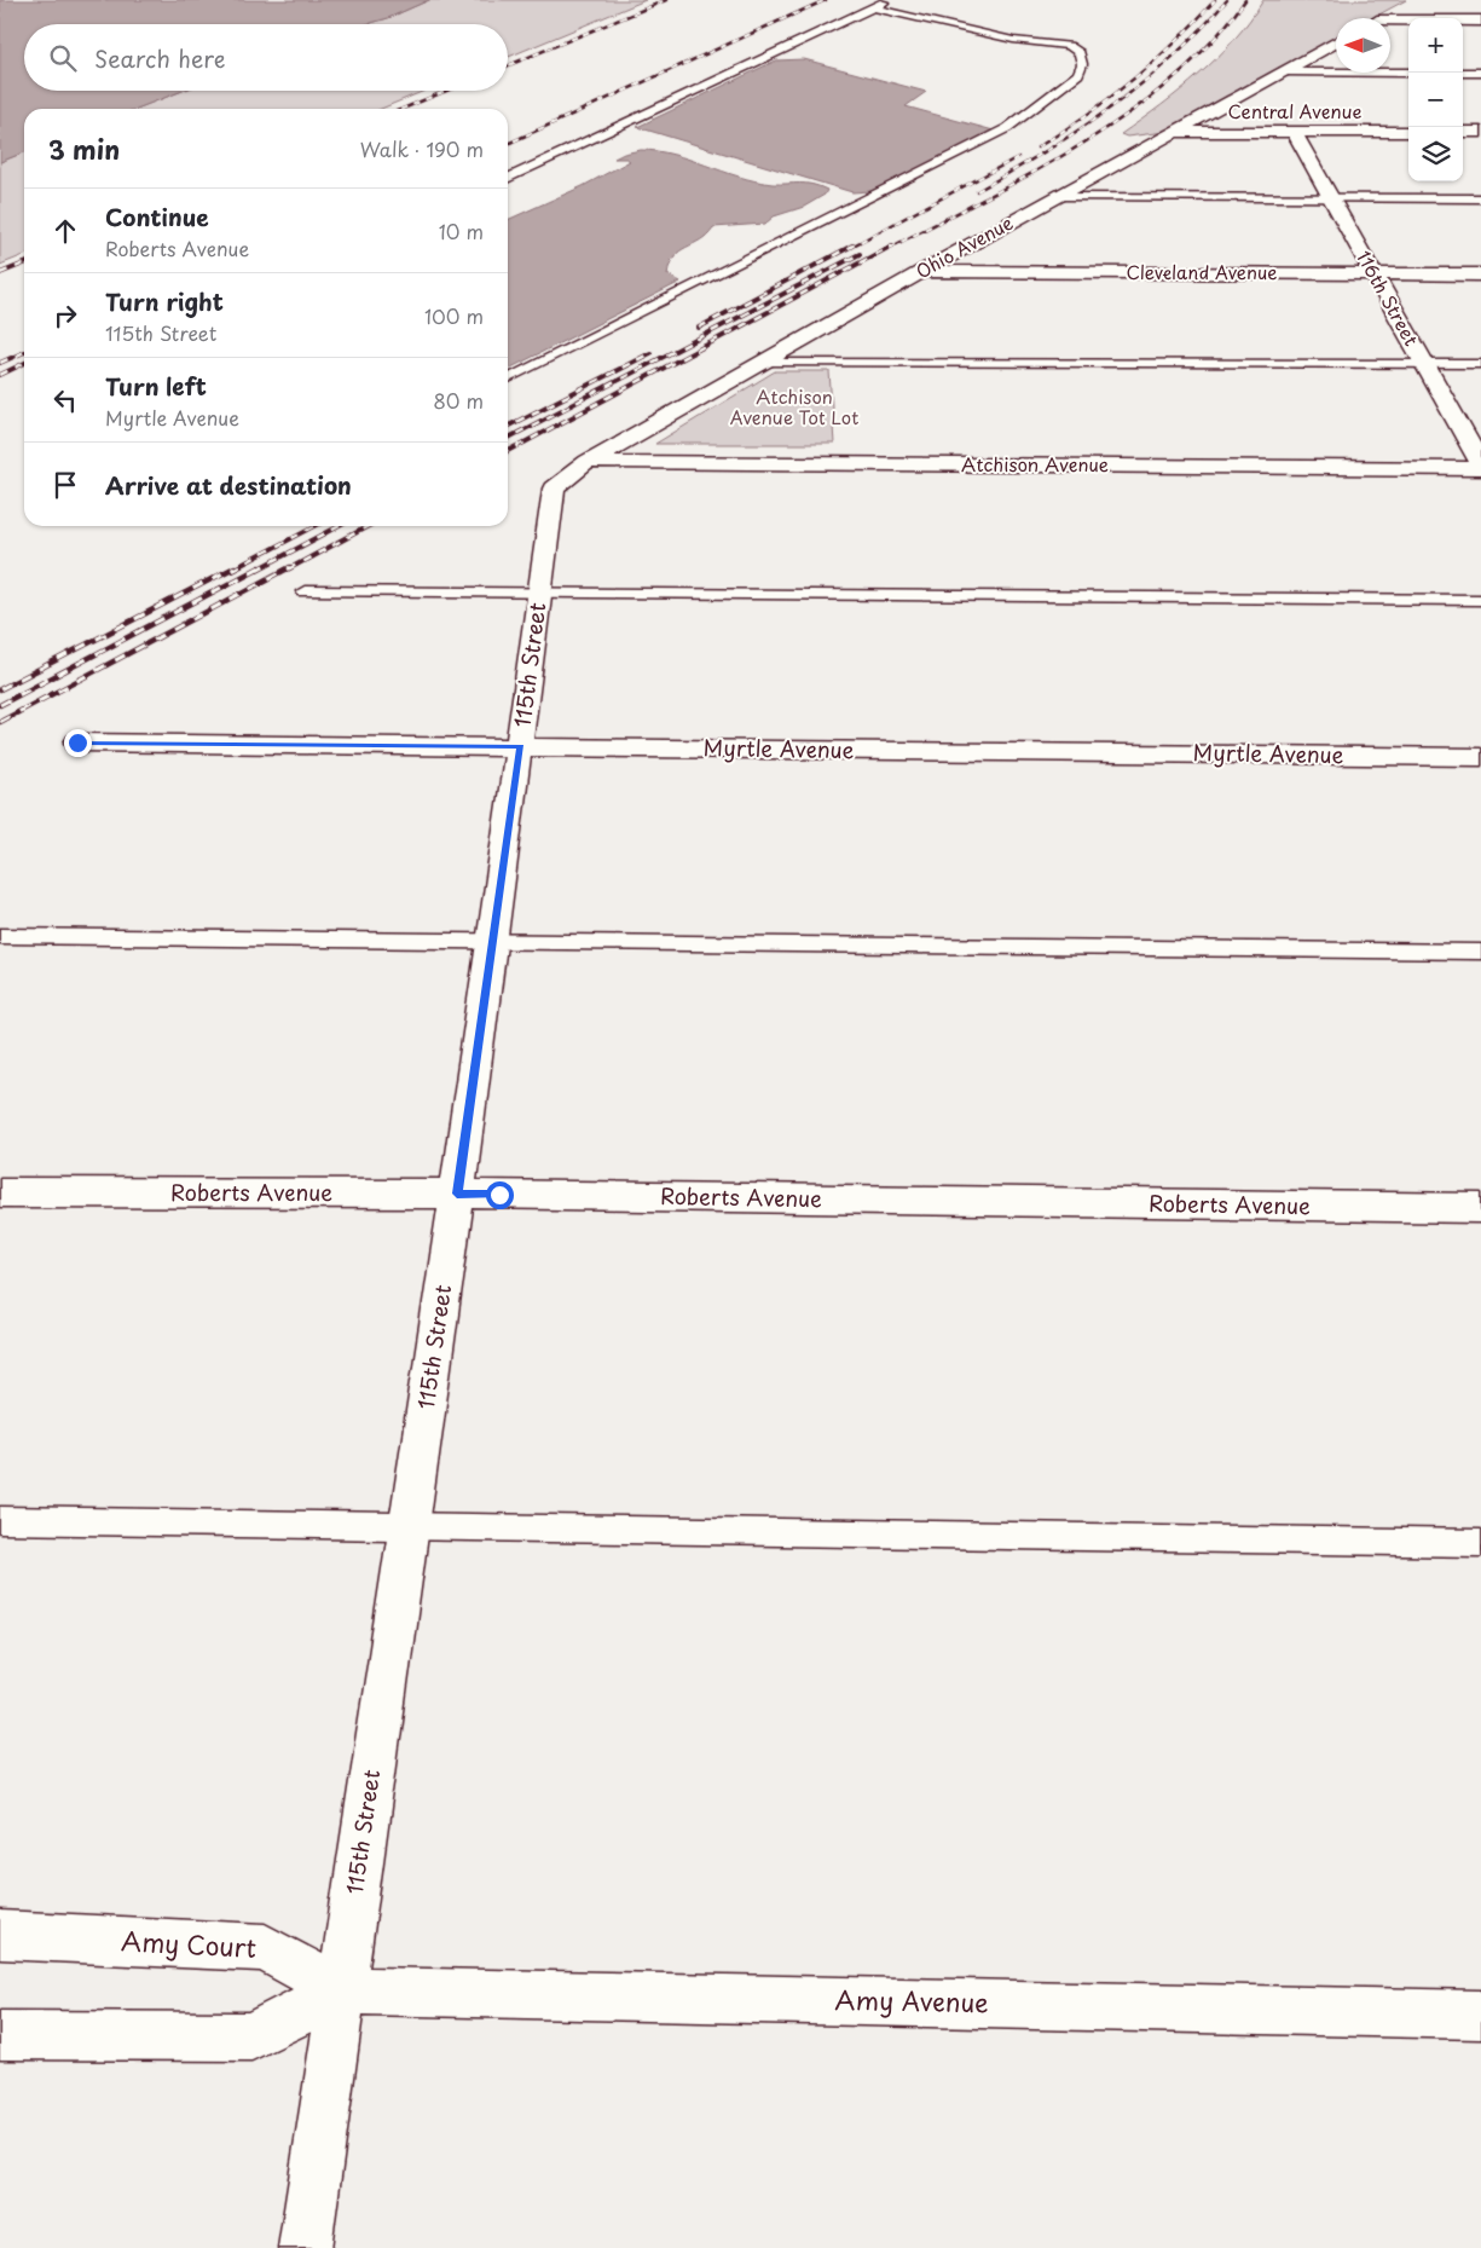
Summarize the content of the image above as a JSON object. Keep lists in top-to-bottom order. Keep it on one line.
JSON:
{"streets":{"street":["Central Avenue","Ohio Avenue","Cleveland Avenue","116th Street","Atchison Avenue","115th Street","Myrtle Avenue","Roberts Avenue","Amy Court","Amy Avenue"]},"crossings":[["Central Avenue","Ohio Avenue"],["Central Avenue","116th Street"],["Ohio Avenue","Cleveland Avenue"],["Ohio Avenue","Atchison Avenue"],["Ohio Avenue","115th Street"],["Cleveland Avenue","116th Street"],["116th Street","Atchison Avenue"],["Atchison Avenue","115th Street"],["115th Street","Myrtle Avenue"],["115th Street","Roberts Avenue"],["115th Street","Amy Court"],["115th Street","Amy Avenue"],["Amy Court","Amy Avenue"]],"parks":["Atchison Avenue Tot Lot"],"north":"left","page":{"map_buttons":["+","−"],"search":"Search here","heading":["3 min","Walk · 190 m"],"list":[["Continue","Roberts Avenue","10 m"],["Turn right","115th Street","100 m"],["Turn left","Myrtle Avenue","80 m"],"Arrive at destination"]}}
